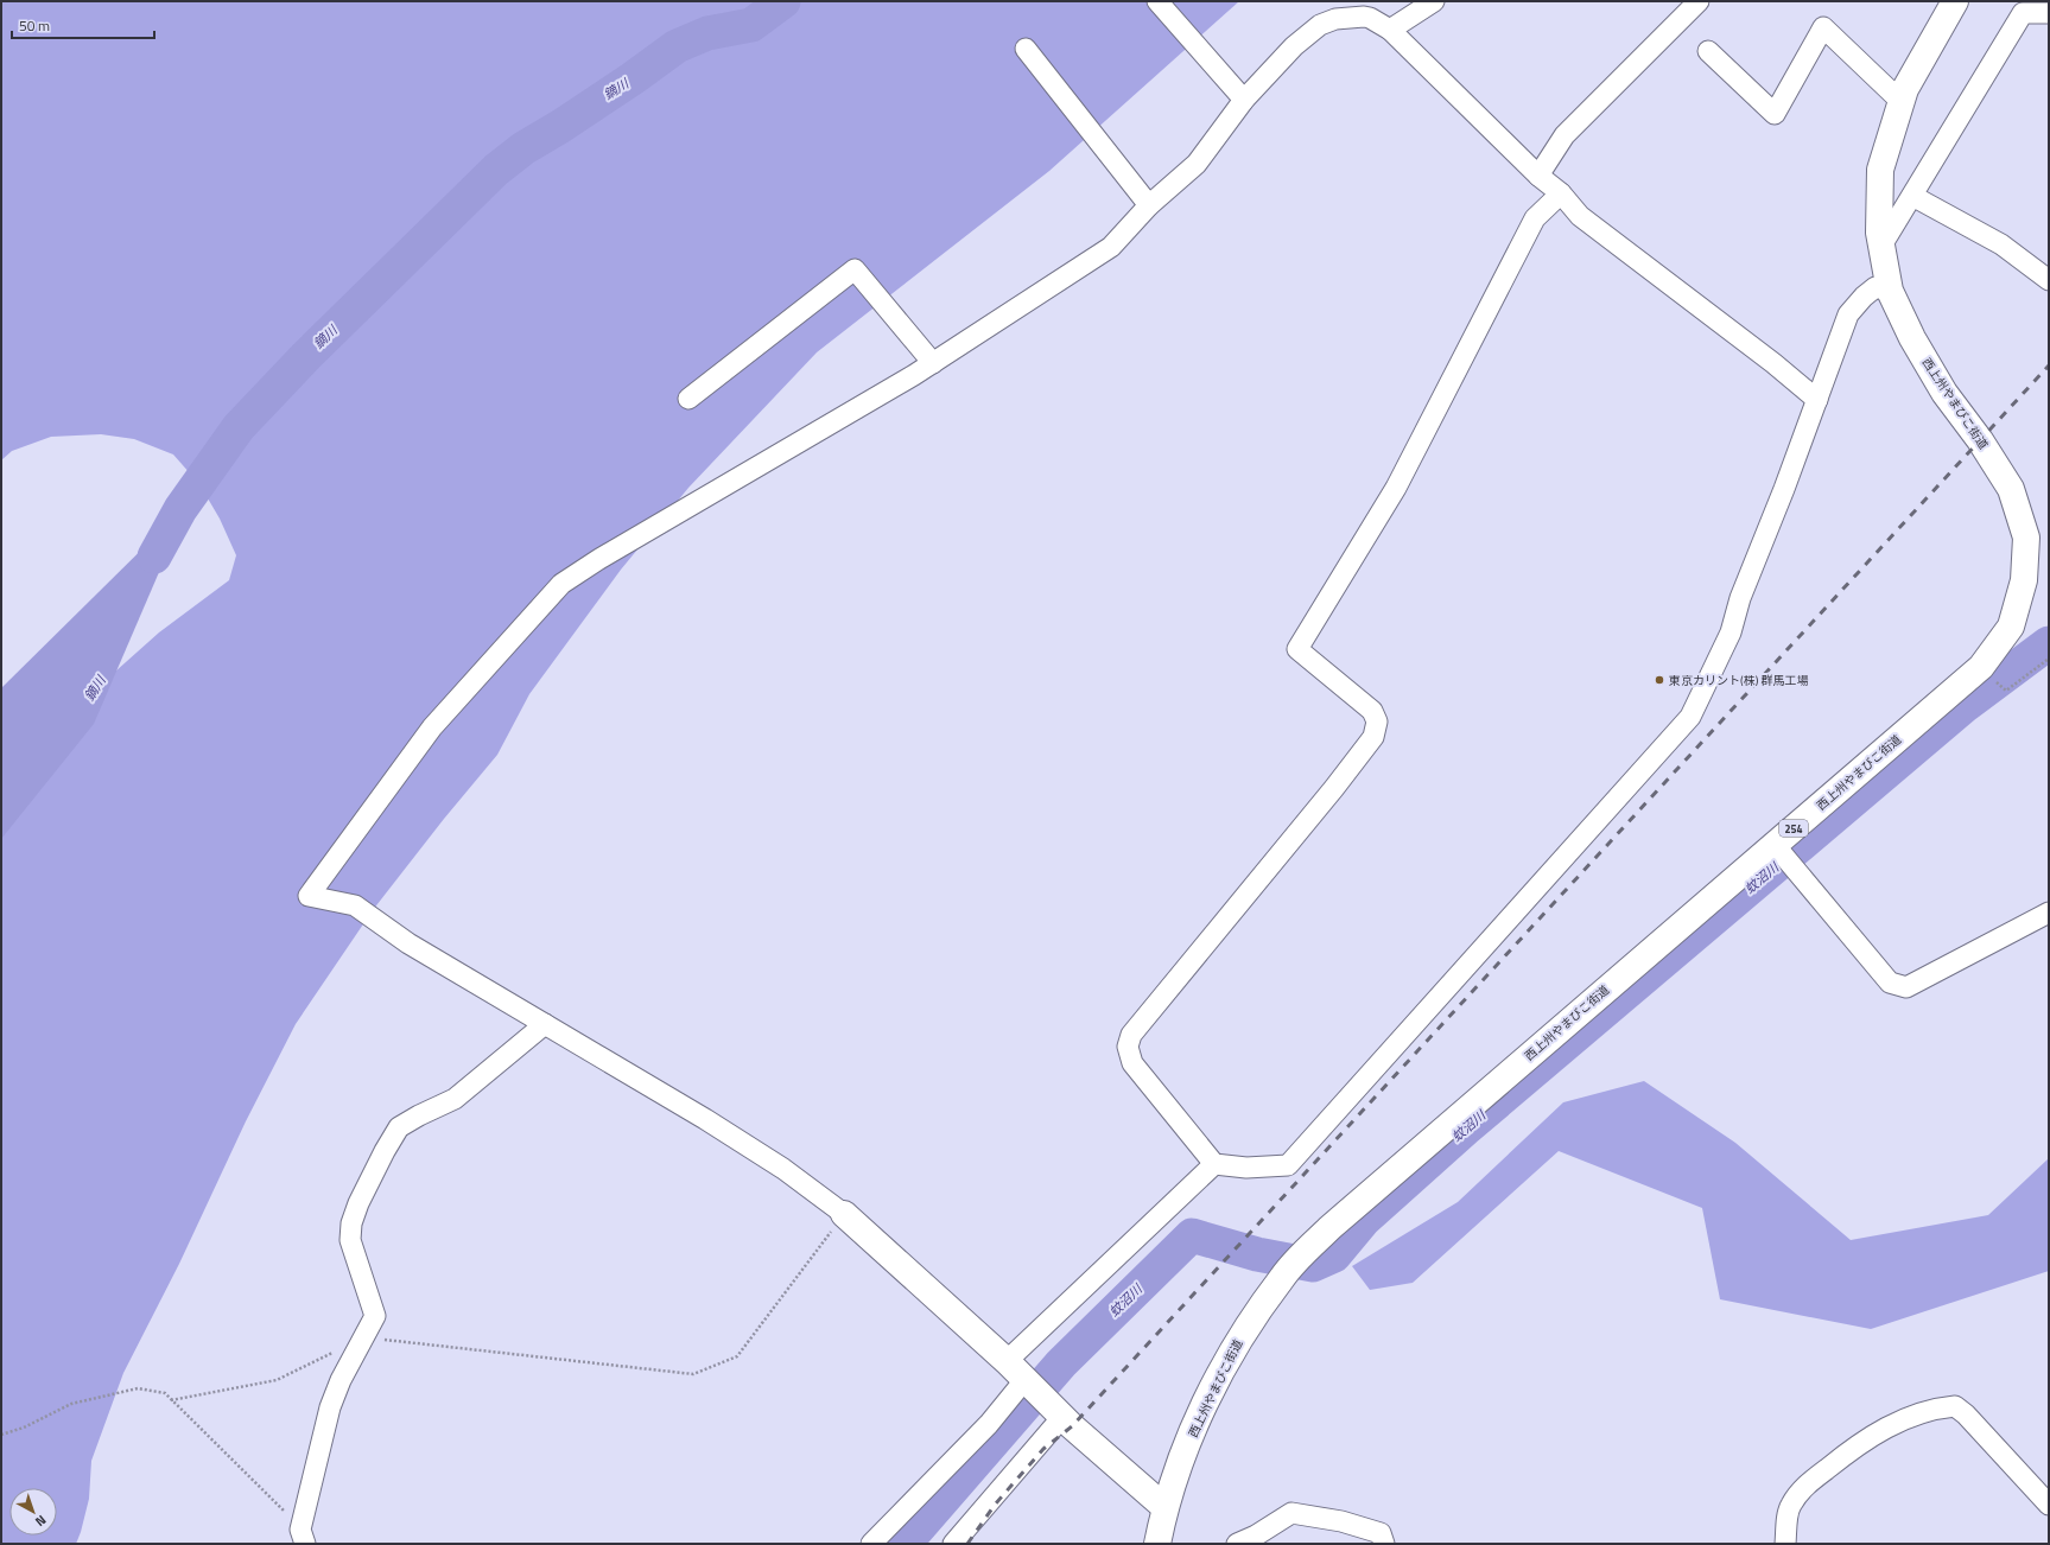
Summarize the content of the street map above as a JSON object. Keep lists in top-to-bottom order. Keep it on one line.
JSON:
{"streets":{"main road":["西上州やまびこ街道","254"]},"water":["鏑川","蚊沼川"],"places":["東京カリント(株) 群馬工場"],"scale_bar":"50 m","north":"bottom right"}
